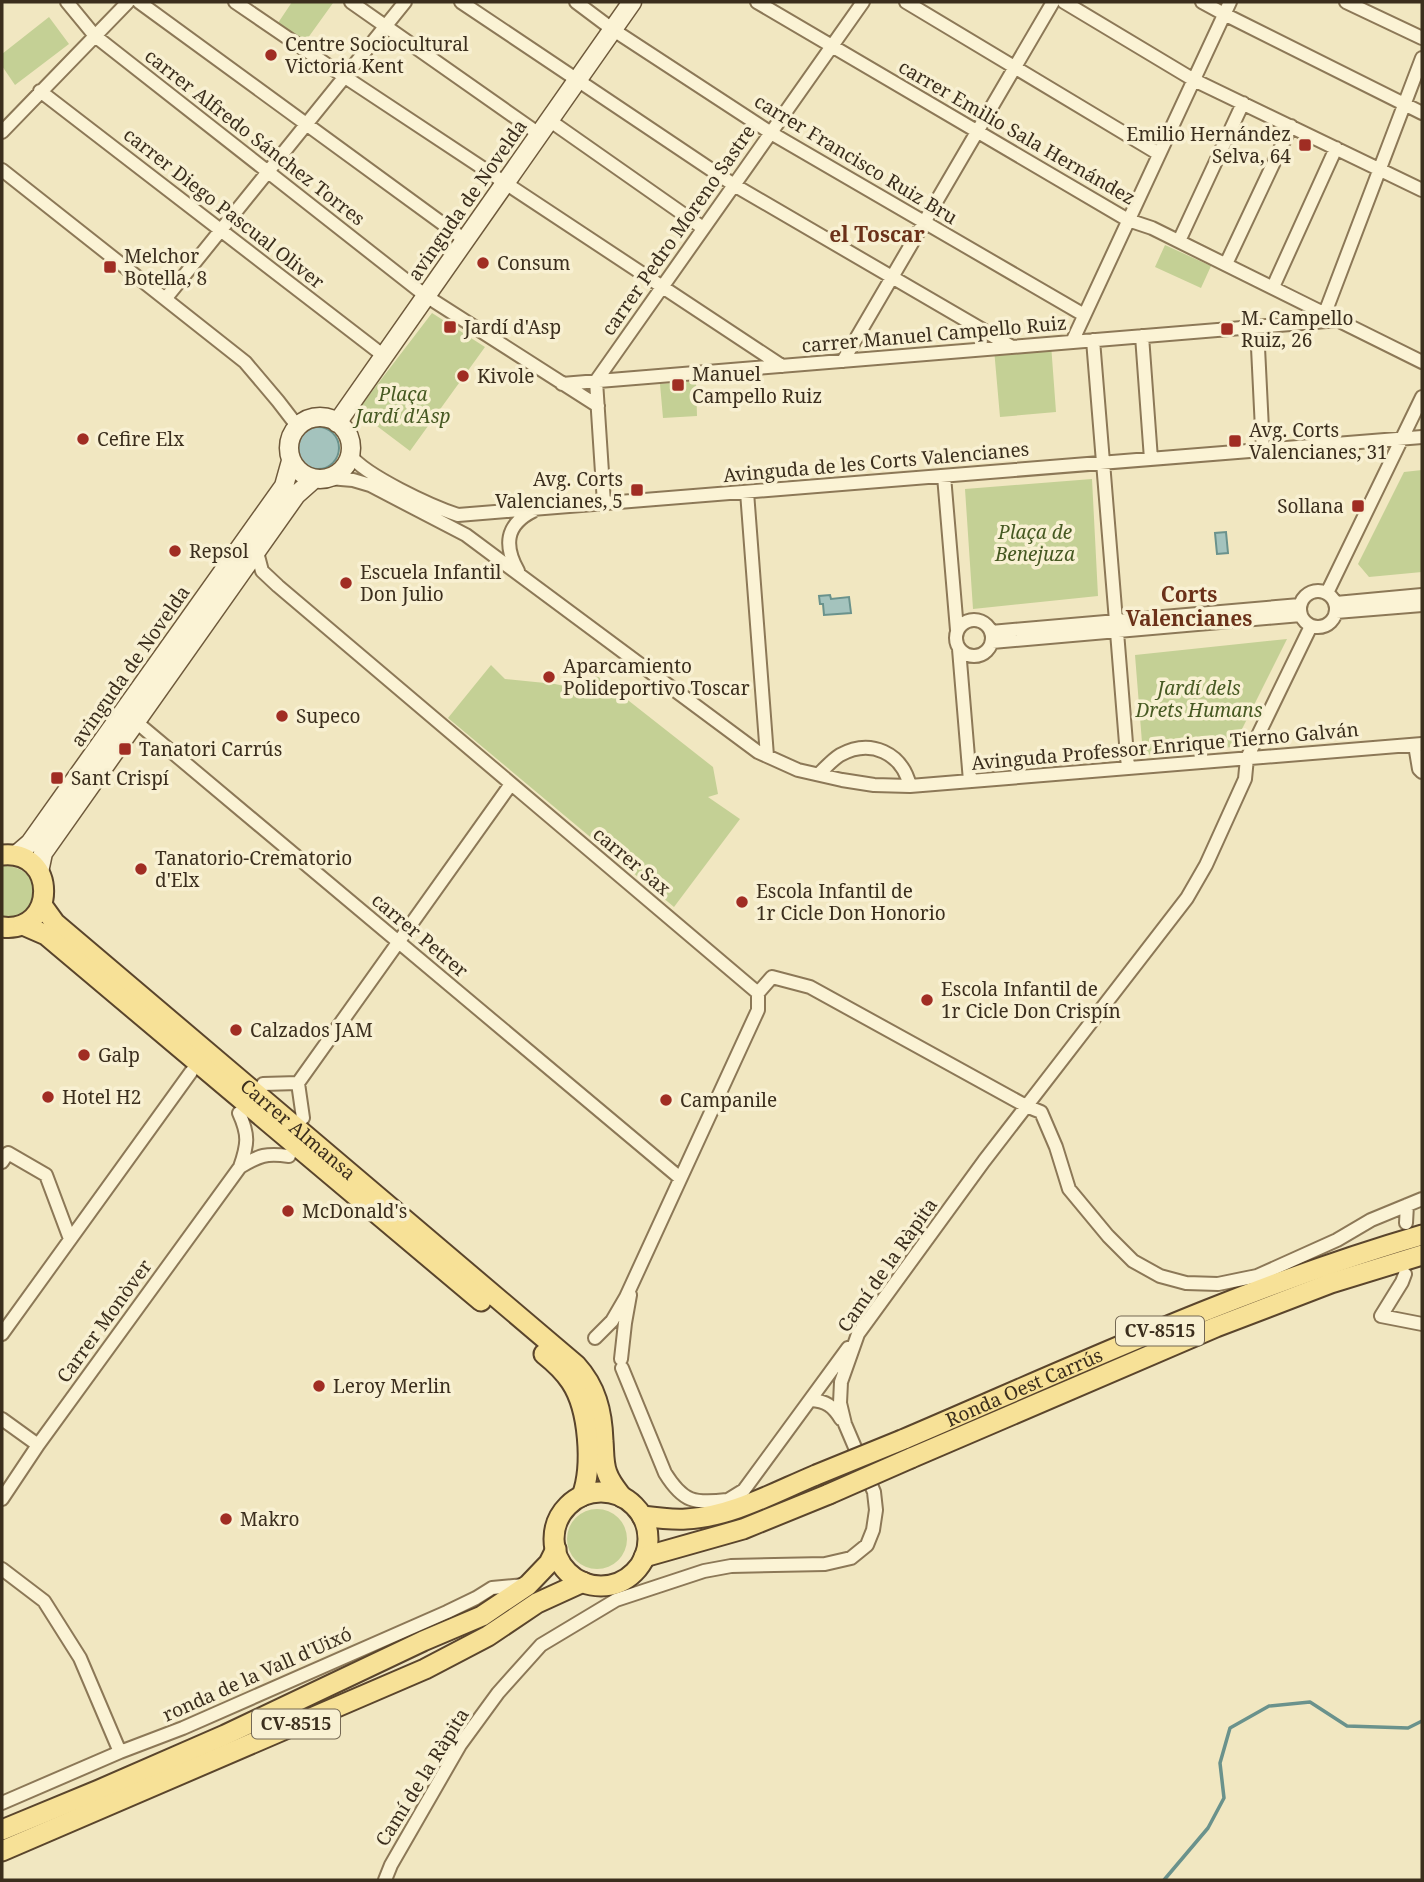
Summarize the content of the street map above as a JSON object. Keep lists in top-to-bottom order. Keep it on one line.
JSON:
{"streets":{"main road":["avinguda de Novelda","Carrer Almansa","CV-8515","Ronda Oest Carrús"],"street":["carrer Emilio Sala Hernández","carrer Alfredo Sánchez Torres","carrer Francisco Ruiz Bru","carrer Diego Pascual Oliver","carrer Pedro Moreno Sastre","carrer Manuel Campello Ruiz","Avinguda de les Corts Valencianes","Avinguda Professor Enrique Tierno Galván","carrer Sax","carrer Petrer","Camí de la Ràpita","Carrer Monòver","ronda de la Vall d'Uixó"]},"crossings":[["carrer Emilio Sala Hernández","carrer Pedro Moreno Sastre"],["carrer Emilio Sala Hernández","carrer Manuel Campello Ruiz"],["carrer Alfredo Sánchez Torres","avinguda de Novelda"],["carrer Alfredo Sánchez Torres","carrer Manuel Campello Ruiz"],["carrer Francisco Ruiz Bru","avinguda de Novelda"],["carrer Francisco Ruiz Bru","carrer Pedro Moreno Sastre"],["avinguda de Novelda","carrer Diego Pascual Oliver"],["avinguda de Novelda","Avinguda de les Corts Valencianes"],["avinguda de Novelda","Avinguda Professor Enrique Tierno Galván"],["avinguda de Novelda","carrer Sax"],["avinguda de Novelda","carrer Petrer"],["carrer Pedro Moreno Sastre","carrer Manuel Campello Ruiz"],["Avinguda de les Corts Valencianes","Avinguda Professor Enrique Tierno Galván"],["Avinguda Professor Enrique Tierno Galván","Camí de la Ràpita"],["Carrer Almansa","CV-8515"],["Carrer Almansa","Ronda Oest Carrús"],["CV-8515","Ronda Oest Carrús"],["CV-8515","ronda de la Vall d'Uixó"]],"districts":["el Toscar","Corts Valencianes"],"parks":["Plaça Jardí d'Asp","Plaça de Benejuza","Jardí dels Drets Humans"],"places":{"other":["Centre Sociocultural Victoria Kent","Consum","Kivole","Cefire Elx","Repsol","Escuela Infantil Don Julio","Aparcamiento Polideportivo Toscar","Supeco","Tanatorio-Crematorio d'Elx","Escola Infantil de 1r Cicle Don Honorio","Escola Infantil de 1r Cicle Don Crispín","Calzados JAM","Galp","Hotel H2","Campanile","McDonald's","Leroy Merlin","Makro"],"transit":["Emilio Hernández Selva, 64","Melchor Botella, 8","Jardí d'Asp","M. Campello Ruiz, 26","Manuel Campello Ruiz","Avg. Corts Valencianes, 31","Avg. Corts Valencianes, 5","Sollana","Tanatori Carrús","Sant Crispí"]}}
